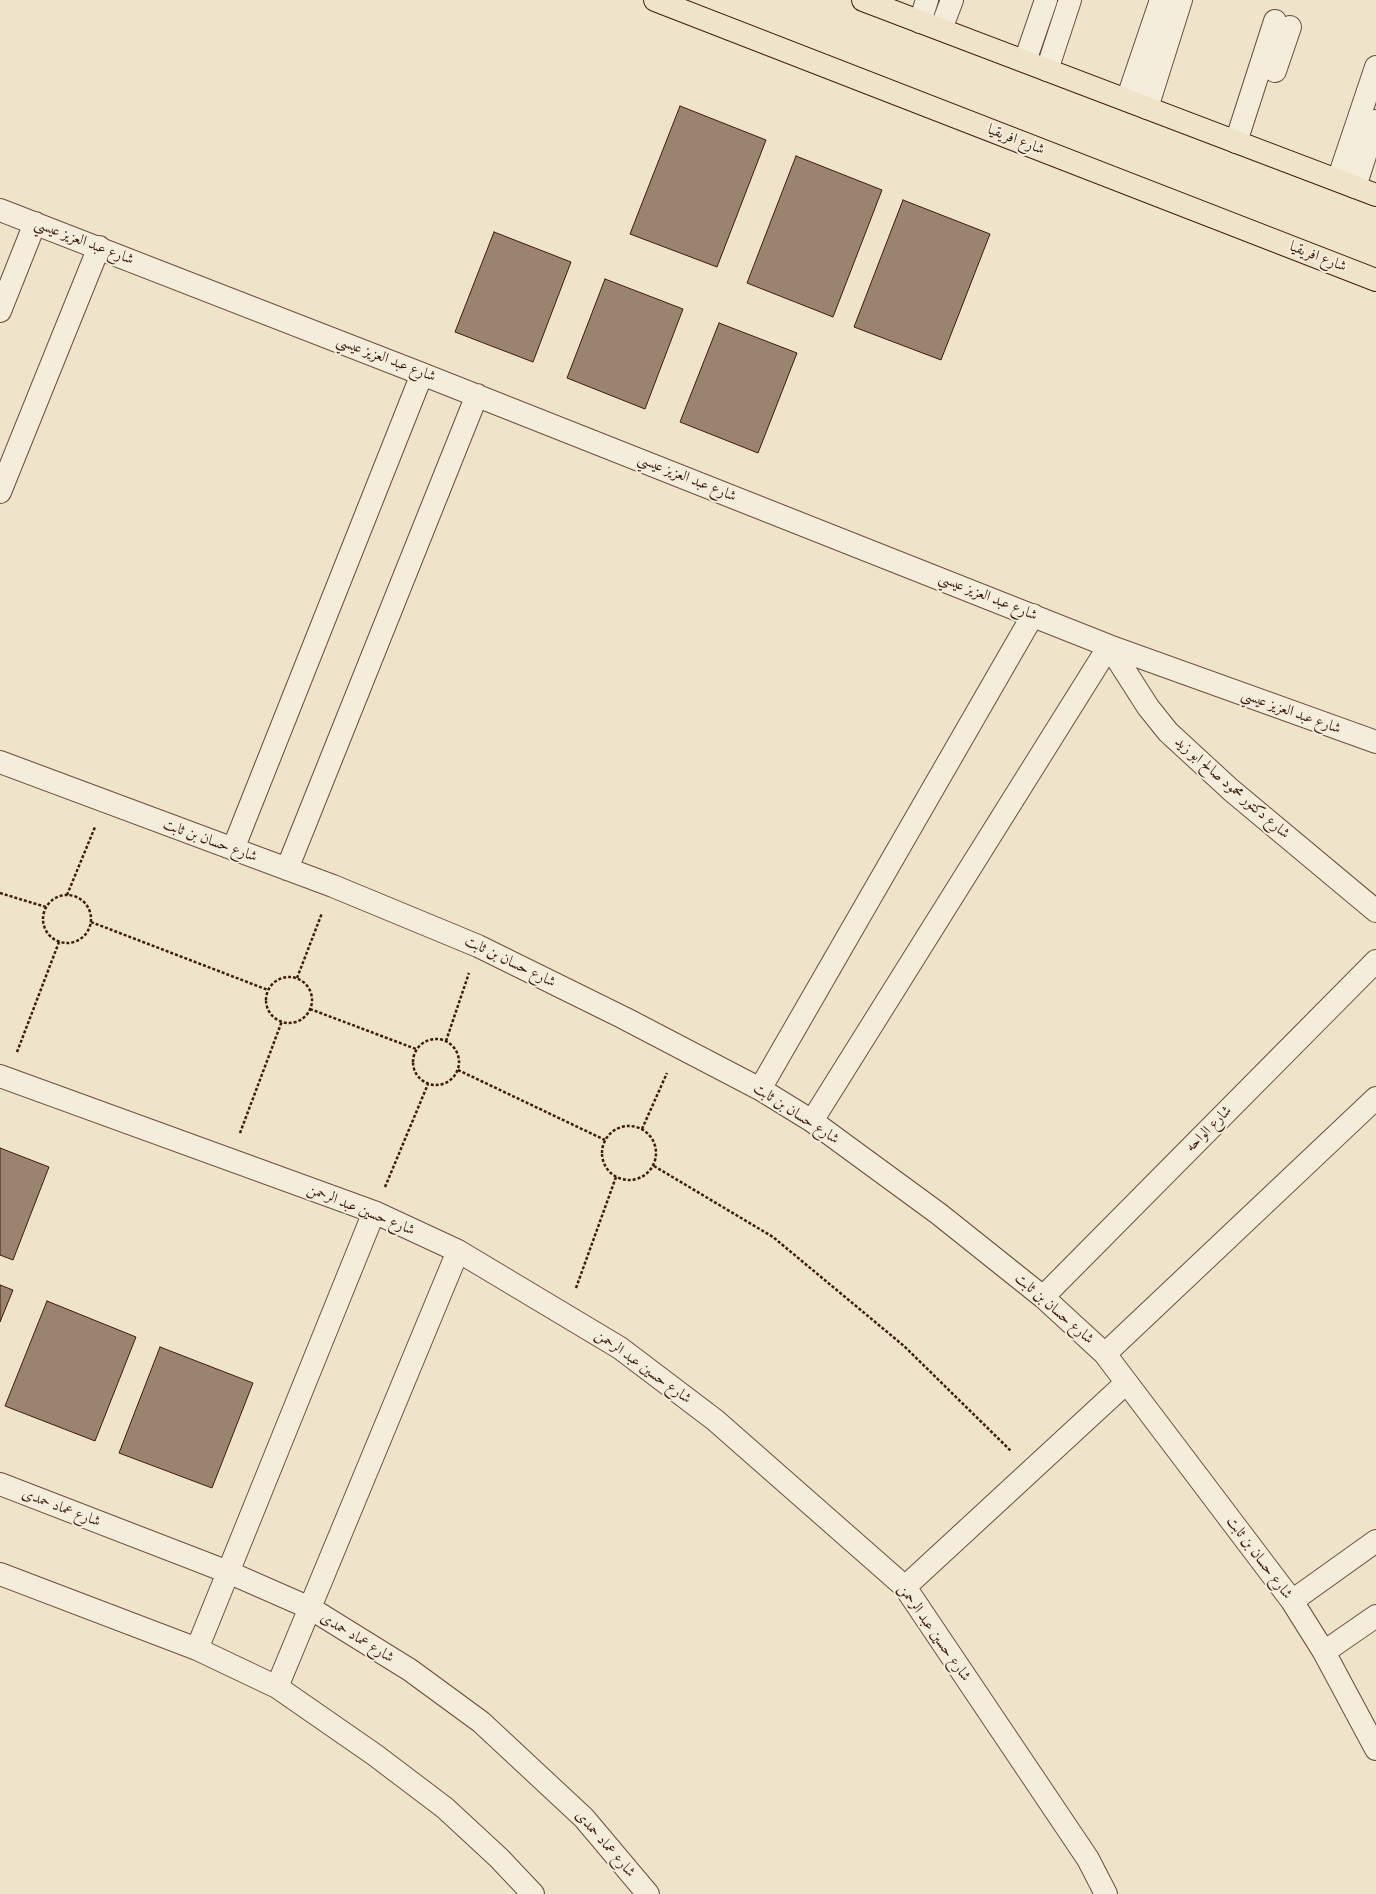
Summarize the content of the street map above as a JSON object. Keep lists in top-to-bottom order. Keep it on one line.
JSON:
{"streets":{"main road":["شارع افريقيا"],"street":["شارع عبد العزيز عيسي","شارع دكتور محمود صالح ابو زيد","شارع حسان بن ثابت","شارع الواحه","شارع حسين عبد الرحمن","شارع عماد حمدى"]},"crossings":[["شارع عبد العزيز عيسي","شارع دكتور محمود صالح ابو زيد"],["شارع حسان بن ثابت","شارع الواحه"]]}
